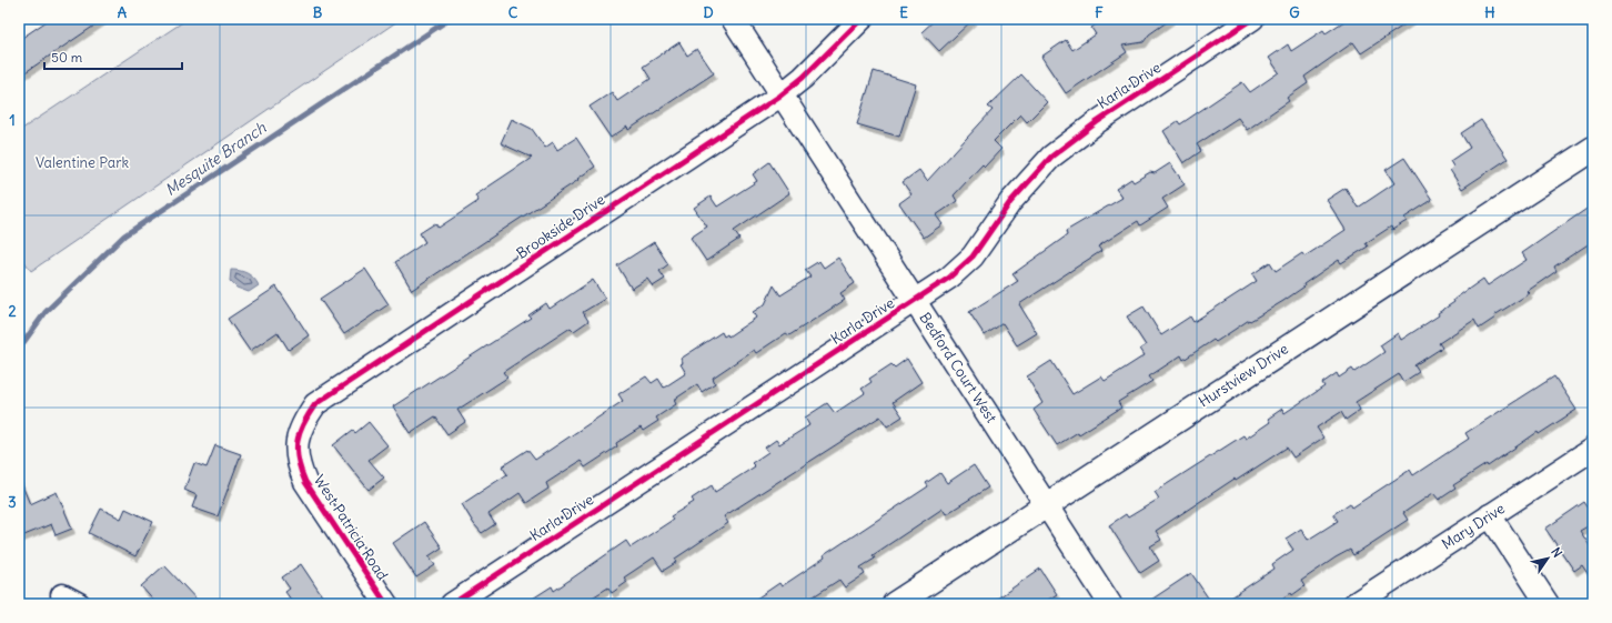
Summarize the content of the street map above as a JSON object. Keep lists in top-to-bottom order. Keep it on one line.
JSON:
{"streets":{"street":["Karla Drive","Brookside Drive","Bedford Court West","Hurstview Drive","Mary Drive","West Patricia Road"]},"crossings":[["Karla Drive","Bedford Court West"],["Brookside Drive","Bedford Court West"],["Brookside Drive","West Patricia Road"],["Bedford Court West","Hurstview Drive"]],"water":["Mesquite Branch"],"parks":["Valentine Park"],"scale_bar":"50 m","north":"top right","grid":{"columns":["A","B","C","D","E","F","G","H"],"rows":["1","2","3"]}}
